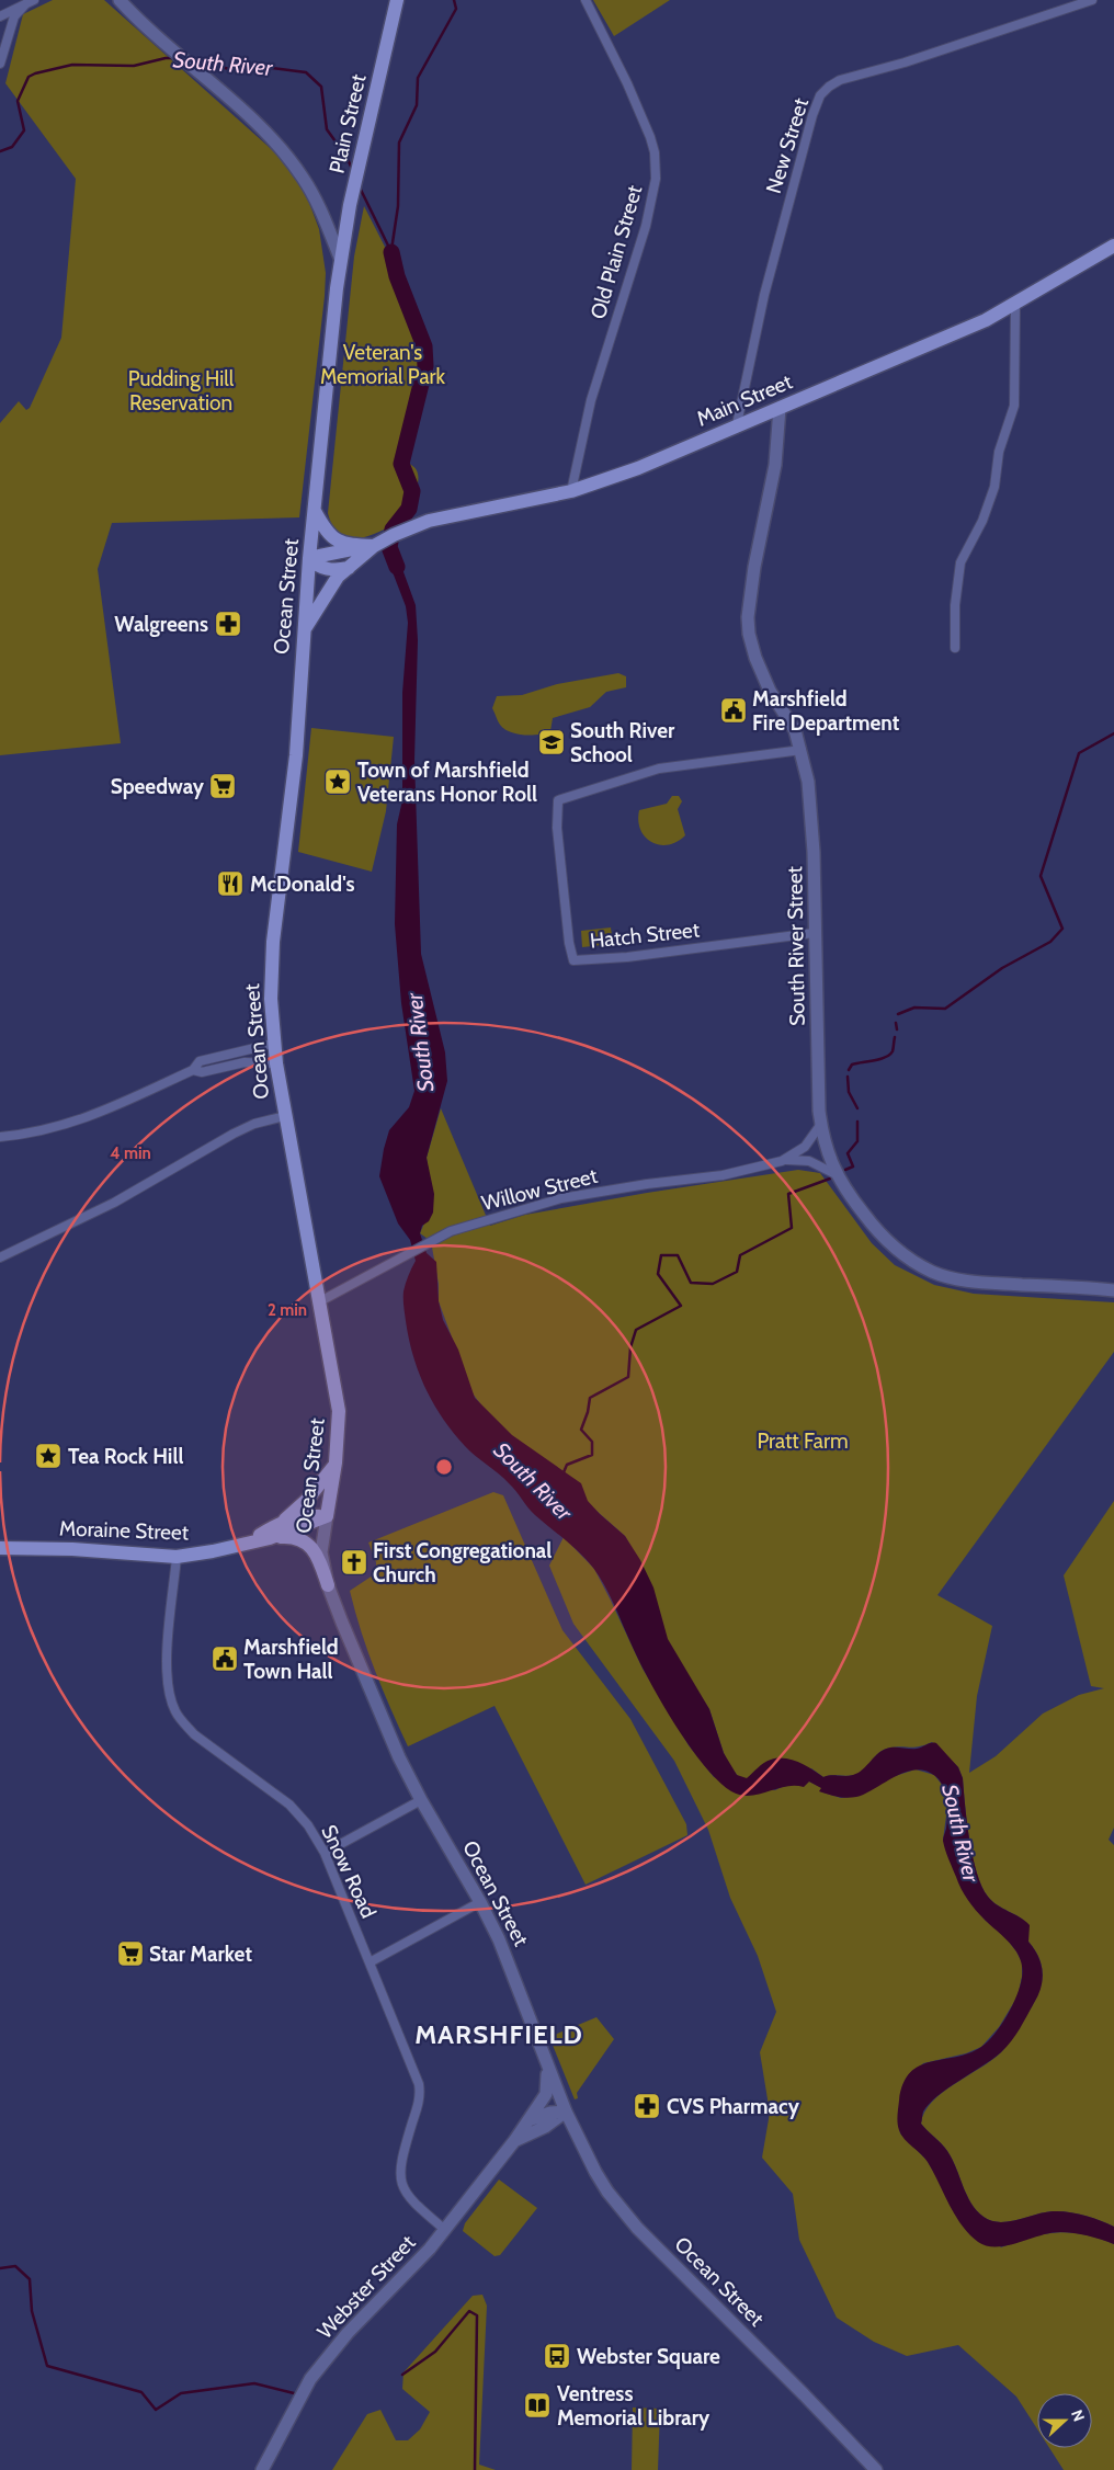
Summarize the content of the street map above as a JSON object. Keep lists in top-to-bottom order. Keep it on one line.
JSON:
{"streets":{"main road":["Plain Street","Main Street","Ocean Street","Moraine Street"],"street":["New Street","Old Plain Street","Hatch Street","South River Street","Willow Street","Snow Road","Webster Street"]},"crossings":[["Plain Street","Ocean Street"],["New Street","Main Street"],["Old Plain Street","Main Street"],["Main Street","Ocean Street"],["Main Street","South River Street"],["Ocean Street","Willow Street"],["Ocean Street","Moraine Street"],["Ocean Street","Webster Street"],["Hatch Street","South River Street"],["South River Street","Willow Street"],["Moraine Street","Snow Road"],["Snow Road","Webster Street"]],"districts":["MARSHFIELD"],"water":["South River"],"parks":["Veteran's Memorial Park","Pudding Hill Reservation","Pratt Farm"],"places":{"pharmacy":["Walgreens","CVS Pharmacy"],"public building":["Marshfield Fire Department","Marshfield Town Hall"],"school or university":["South River School"],"place":["Town of Marshfield Veterans Honor Roll","Tea Rock Hill"],"supermarket":["Speedway","Star Market"],"restaurant":["McDonald's"],"church":["First Congregational Church"],"bus stop":["Webster Square"],"library":["Ventress Memorial Library"]},"north":"right","rings":["4 min","2 min"]}
